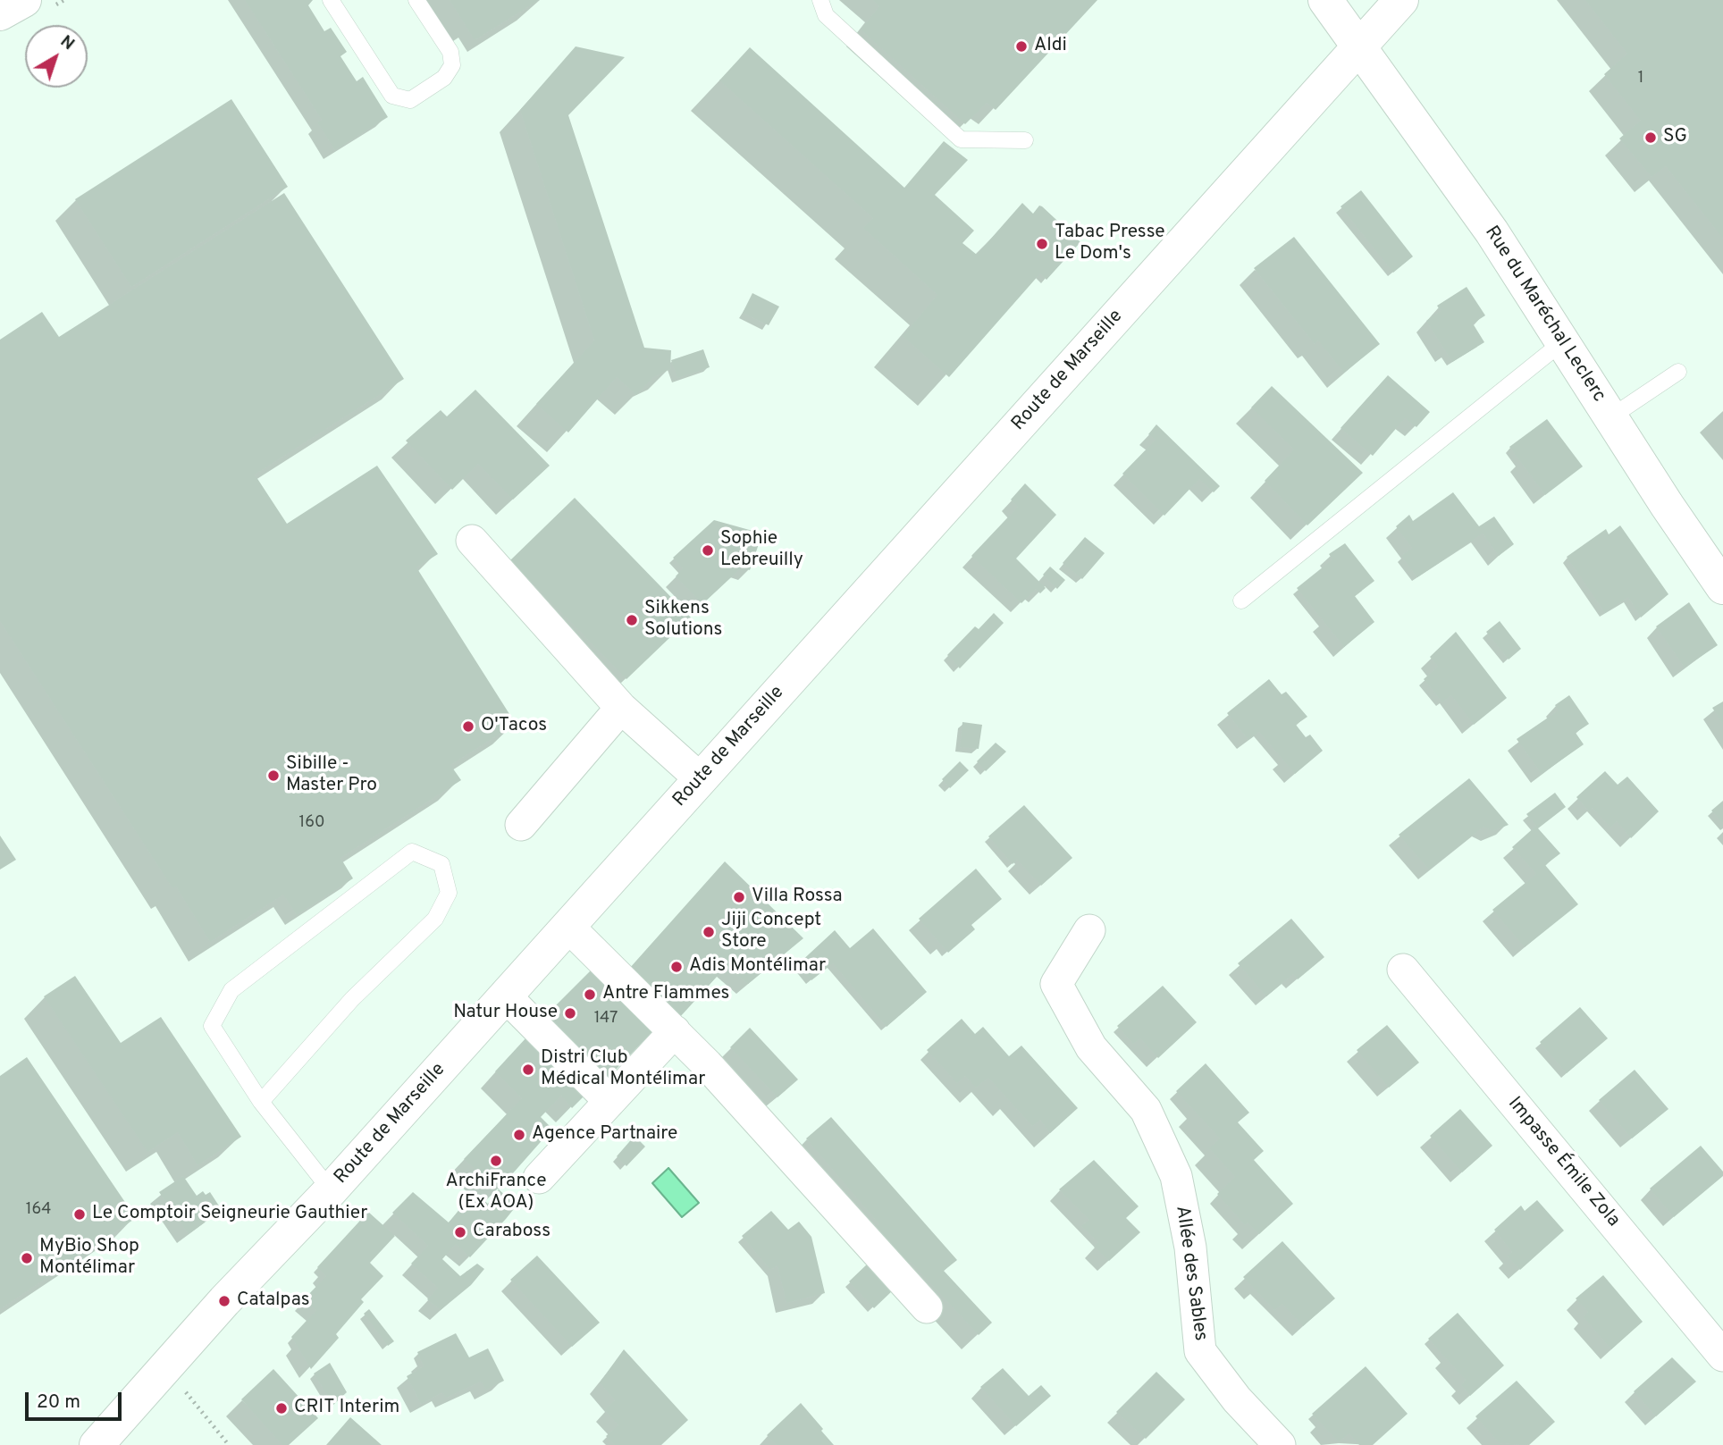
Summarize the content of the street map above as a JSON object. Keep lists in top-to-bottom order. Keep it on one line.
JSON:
{"streets":{"main road":["Rue du Maréchal Leclerc","Route de Marseille"],"street":["Impasse Émile Zola","Allée des Sables"]},"crossings":[["Rue du Maréchal Leclerc","Route de Marseille"]],"places":["Aldi","SG","Tabac Presse Le Dom's","Sophie Lebreuilly","Sikkens Solutions","O'Tacos","Sibille - Master Pro","Villa Rossa","Jiji Concept Store","Adis Montélimar","Antre Flammes","Natur House","Distri Club Médical Montélimar","Agence Partnaire","ArchiFrance (Ex AOA)","Le Comptoir Seigneurie Gauthier","Caraboss","MyBio Shop Montélimar","Catalpas","CRIT Interim"],"house_numbers":["1","160","147","164"],"scale_bar":"20 m","north":"top right"}
